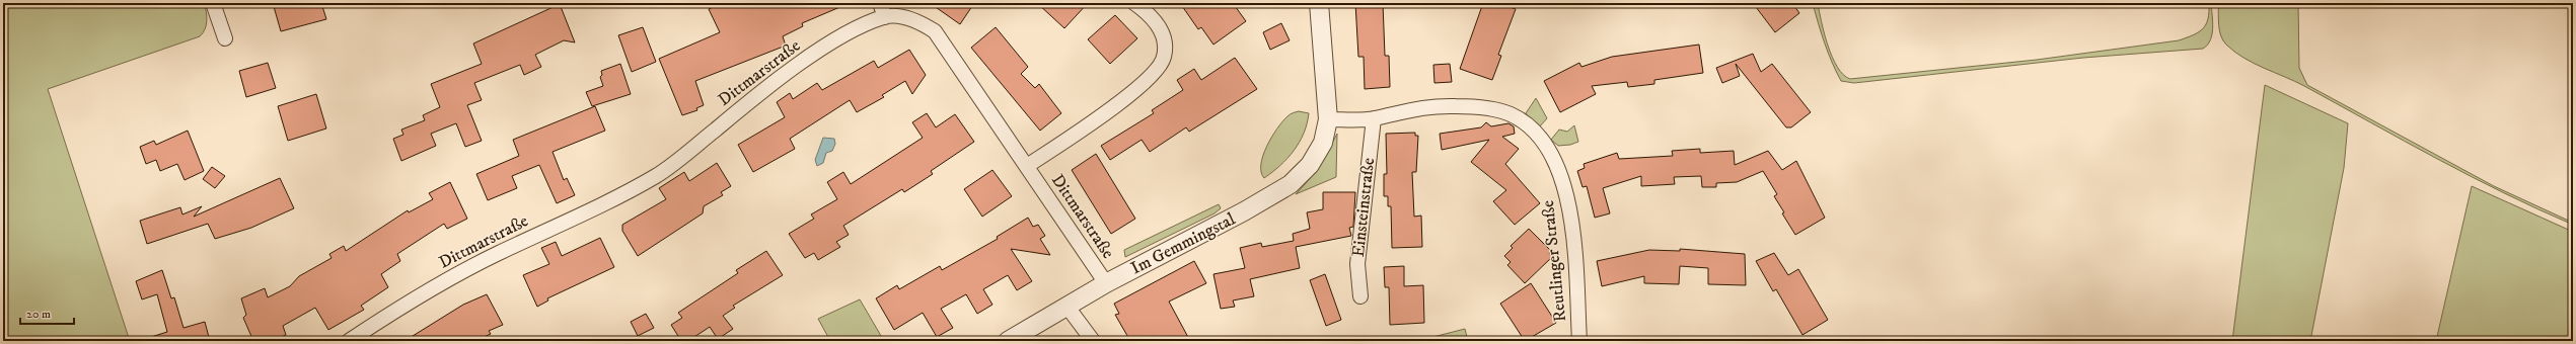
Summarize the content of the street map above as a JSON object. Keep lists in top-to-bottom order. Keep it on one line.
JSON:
{"streets":{"street":["Dittmarstraße","Einsteinstraße","Im Gemmingstal","Reutlinger Straße"]},"crossings":[["Dittmarstraße","Im Gemmingstal"],["Einsteinstraße","Reutlinger Straße"],["Im Gemmingstal","Reutlinger Straße"]],"scale_bar":"20 m"}
